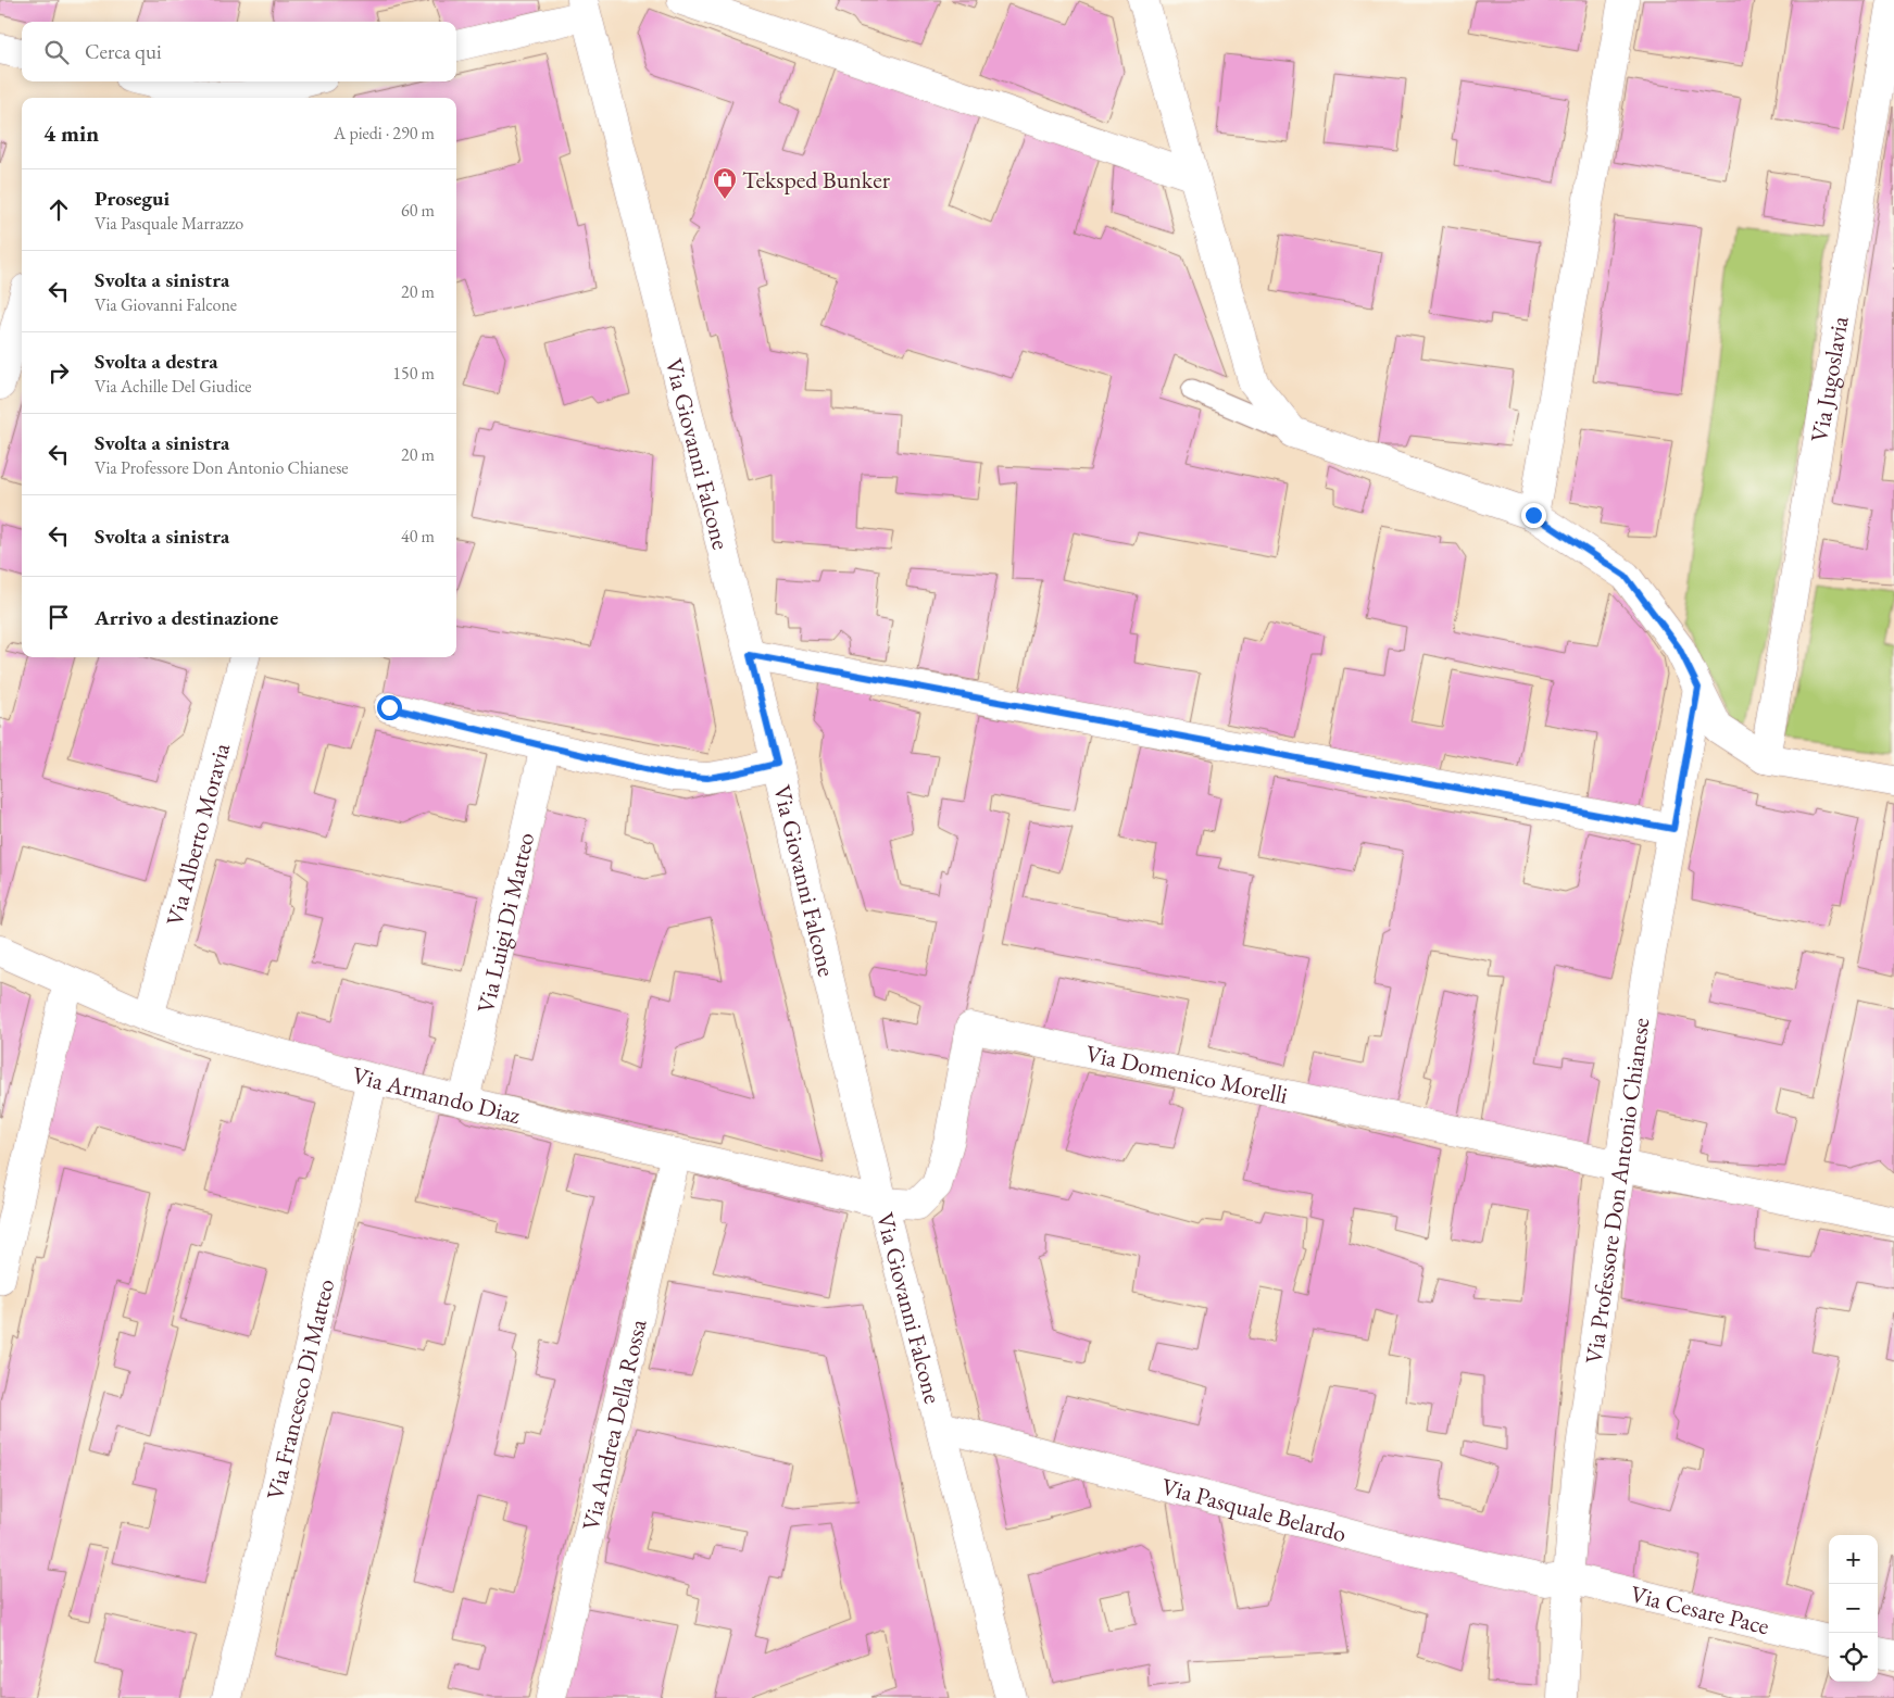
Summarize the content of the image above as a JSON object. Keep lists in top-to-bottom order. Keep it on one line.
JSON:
{"streets":{"street":["Via Jugoslavia","Via Giovanni Falcone","Via Alberto Moravia","Via Luigi Di Matteo","Via Domenico Morelli","Via Armando Diaz","Via Professore Don Antonio Chianese","Via Francesco Di Matteo","Via Andrea Della Rossa","Via Pasquale Belardo","Via Cesare Pace"]},"crossings":[["Via Giovanni Falcone","Via Domenico Morelli"],["Via Giovanni Falcone","Via Armando Diaz"],["Via Giovanni Falcone","Via Pasquale Belardo"],["Via Alberto Moravia","Via Armando Diaz"],["Via Luigi Di Matteo","Via Armando Diaz"],["Via Domenico Morelli","Via Armando Diaz"],["Via Domenico Morelli","Via Professore Don Antonio Chianese"],["Via Armando Diaz","Via Francesco Di Matteo"],["Via Armando Diaz","Via Andrea Della Rossa"],["Via Professore Don Antonio Chianese","Via Pasquale Belardo"],["Via Professore Don Antonio Chianese","Via Cesare Pace"],["Via Pasquale Belardo","Via Cesare Pace"]],"places":{"shop":["Teksped Bunker"]},"page":{"search":"Cerca qui","heading":["4 min","A piedi · 290 m"],"list":[["Prosegui","Via Pasquale Marrazzo","60 m"],["Svolta a sinistra","Via Giovanni Falcone","20 m"],["Svolta a destra","Via Achille Del Giudice","150 m"],["Svolta a sinistra","Via Professore Don Antonio Chianese","20 m"],["Svolta a sinistra","40 m"],"Arrivo a destinazione"],"map_buttons":["+","−"]}}
